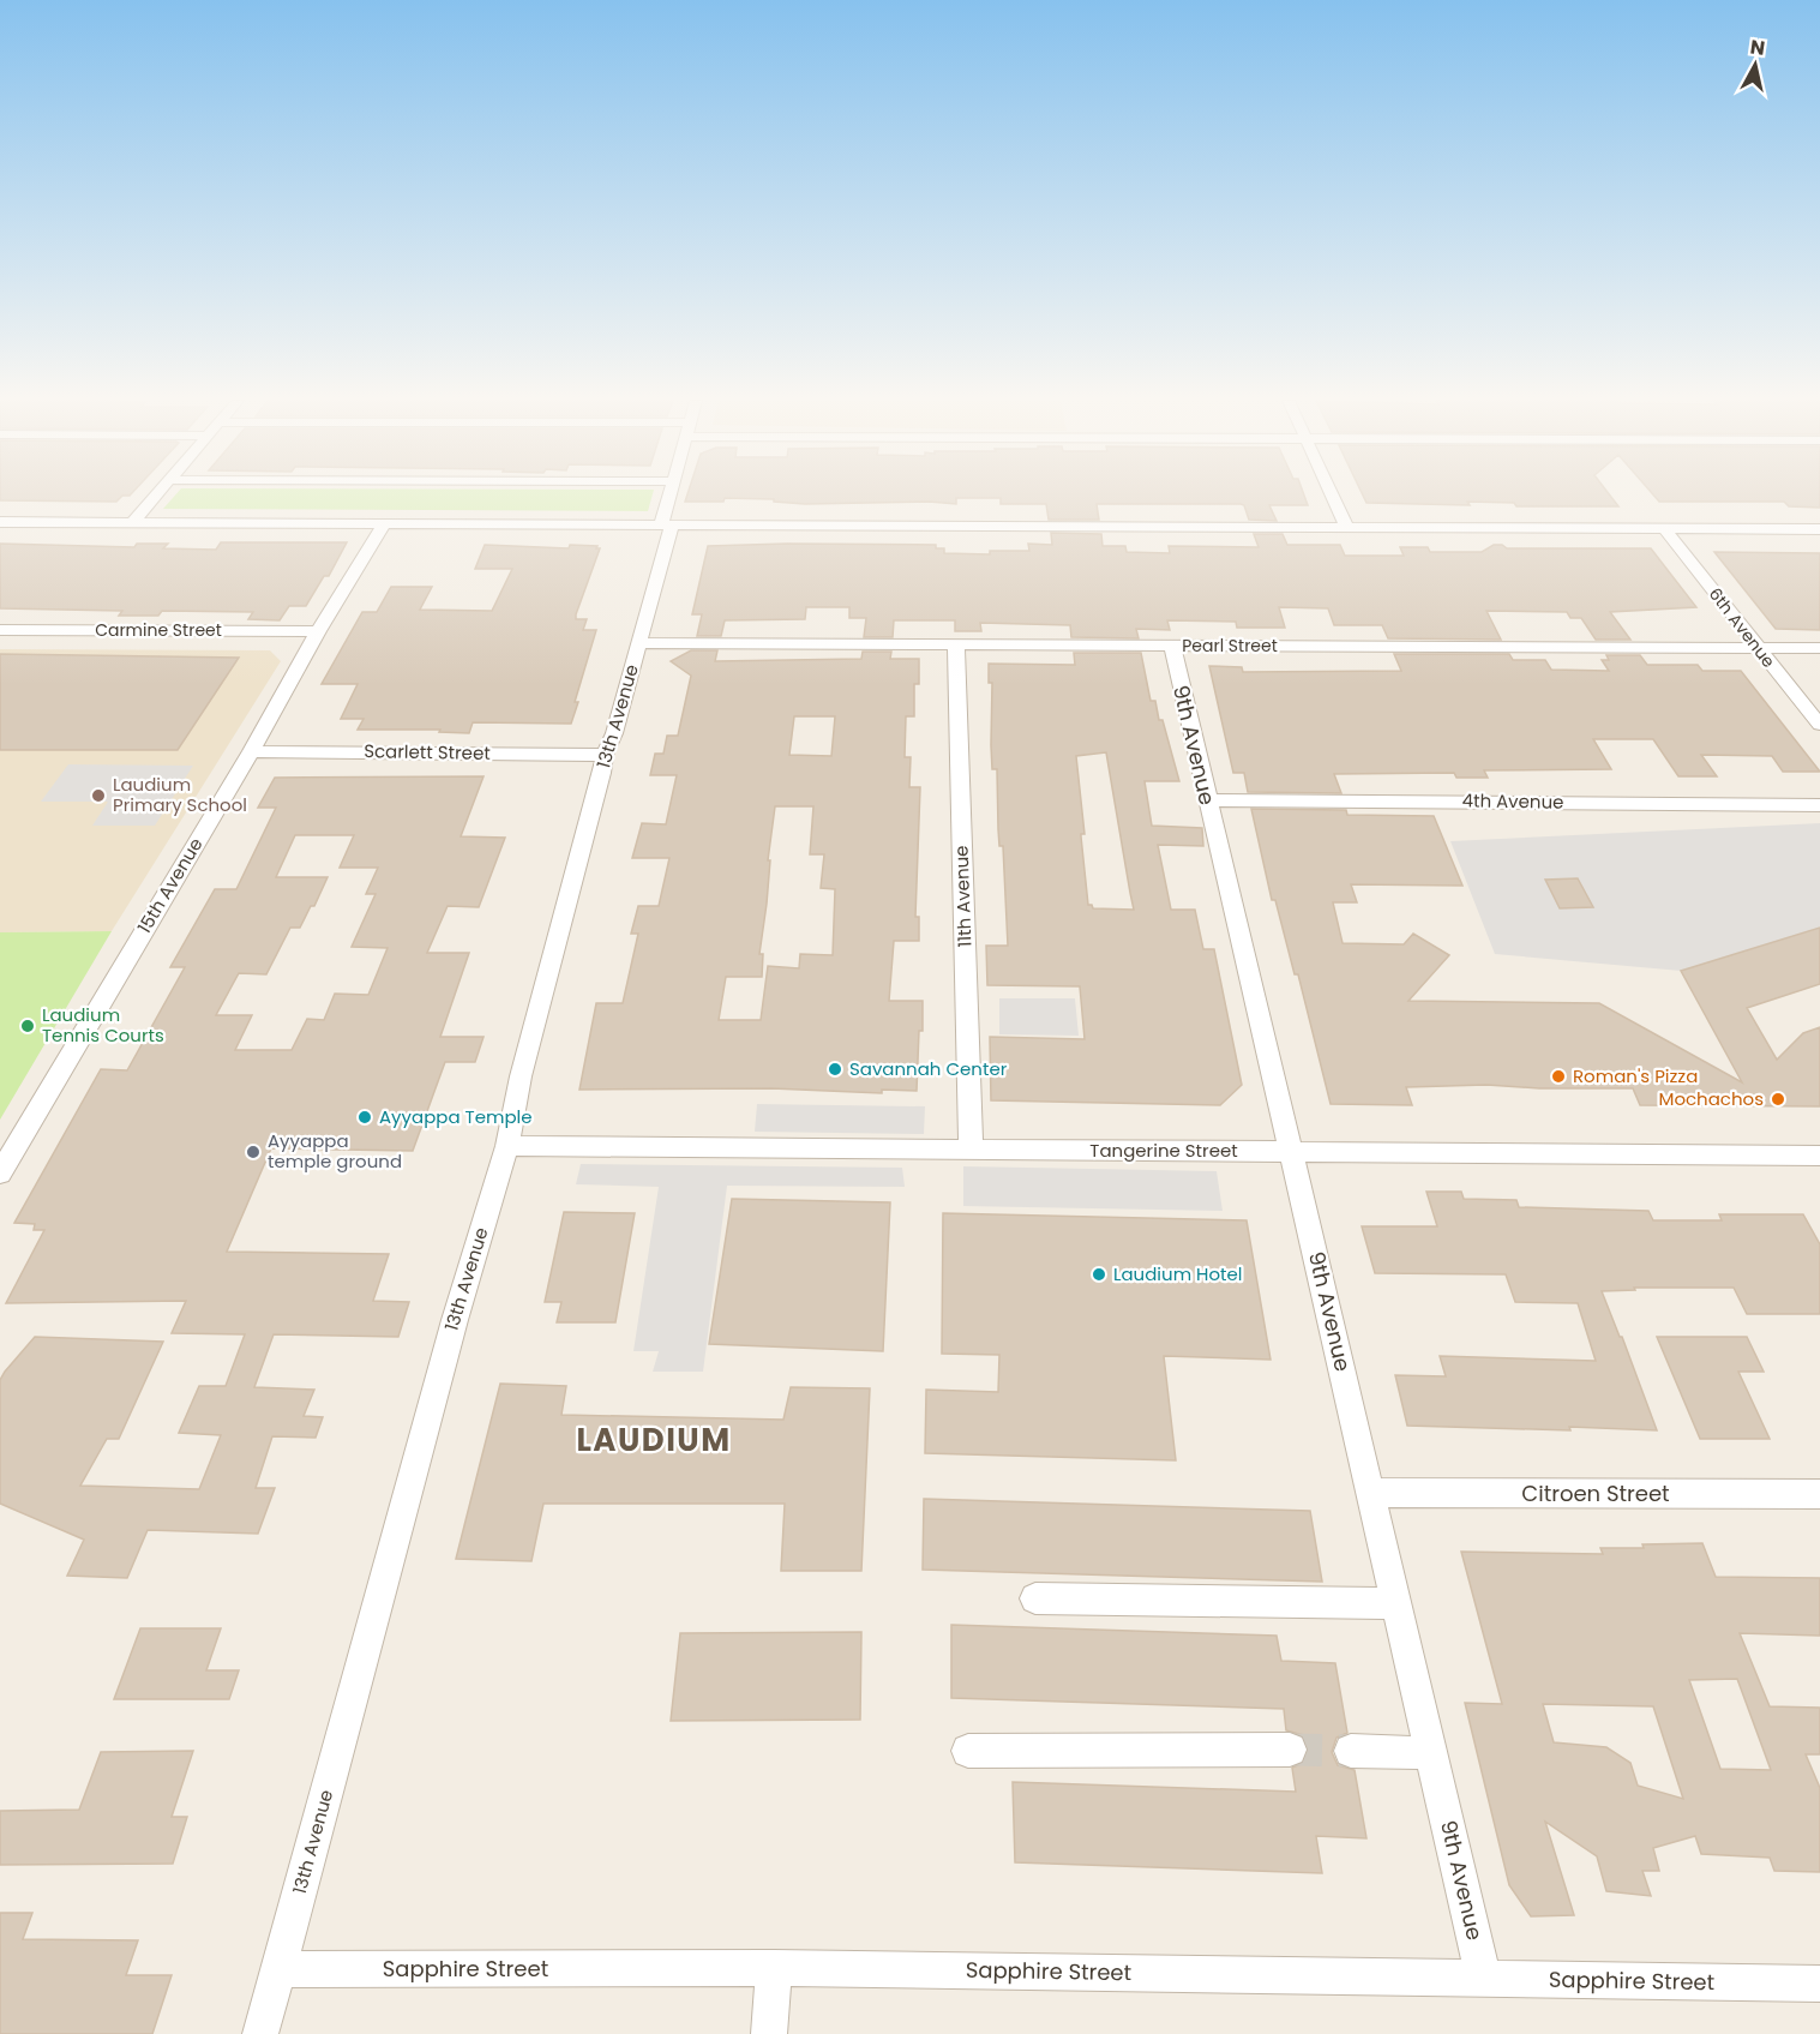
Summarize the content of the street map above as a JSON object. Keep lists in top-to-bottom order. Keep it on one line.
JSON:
{"streets":{"street":["6th Avenue","Carmine Street","Pearl Street","13th Avenue","9th Avenue","Scarlett Street","4th Avenue","15th Avenue","11th Avenue","Tangerine Street","Citroen Street","Sapphire Street"]},"crossings":[["6th Avenue","Pearl Street"],["Carmine Street","15th Avenue"],["Pearl Street","13th Avenue"],["Pearl Street","9th Avenue"],["Pearl Street","11th Avenue"],["13th Avenue","Scarlett Street"],["13th Avenue","Tangerine Street"],["13th Avenue","Sapphire Street"],["9th Avenue","4th Avenue"],["9th Avenue","Tangerine Street"],["9th Avenue","Citroen Street"],["9th Avenue","Sapphire Street"],["Scarlett Street","15th Avenue"],["11th Avenue","Tangerine Street"]],"districts":["LAUDIUM"],"places":["Laudium Primary School","Laudium Tennis Courts","Savannah Center","Roman's Pizza","Mochachos","Ayyappa Temple","Ayyappa temple ground","Laudium Hotel"],"north":"top"}
